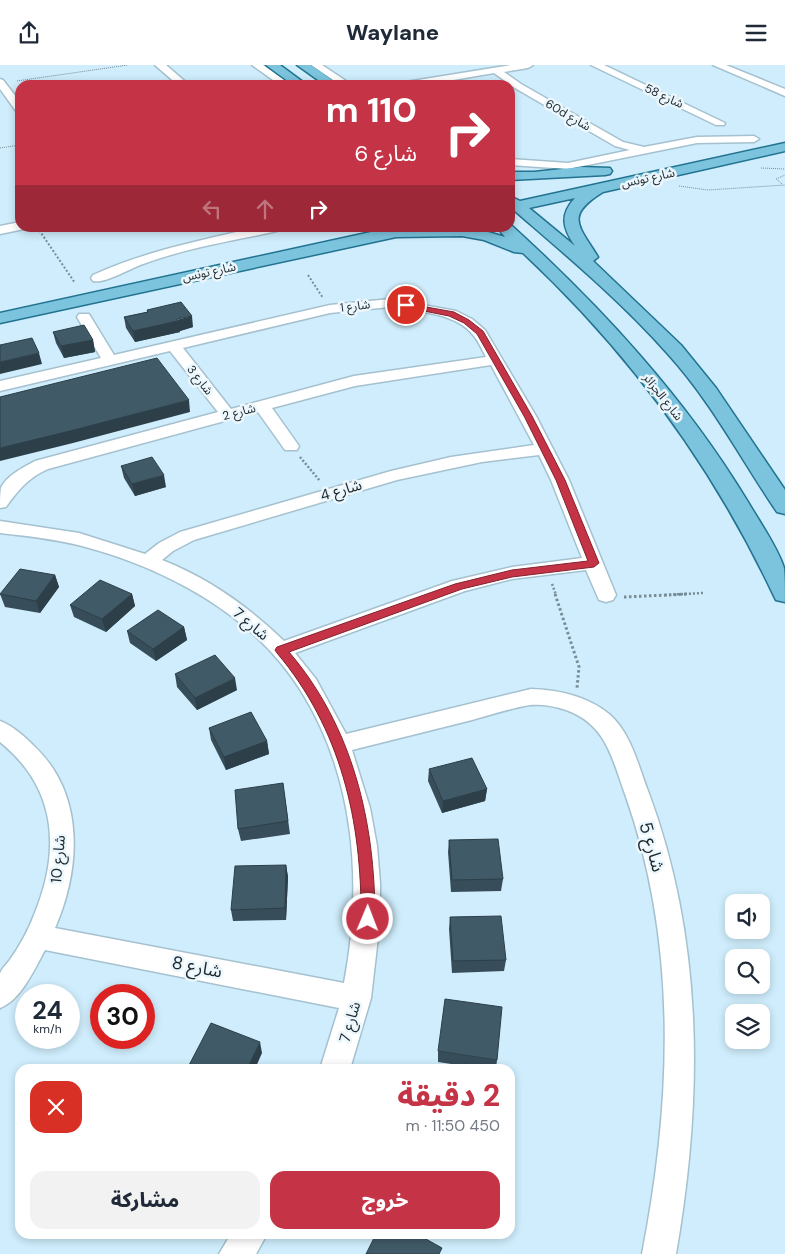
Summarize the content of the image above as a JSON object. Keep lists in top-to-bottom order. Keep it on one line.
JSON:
{"streets":{"main road":["شارع تونس","شارع الجزائر"],"street":["شارع 58","60d شارع","شارع 1","شارع 3","شارع 2","شارع 4","شارع 7","شارع 5","شارع 10","شارع 8"]},"crossings":[["شارع 1","شارع 3"],["شارع 1","شارع 2"],["شارع 1","شارع 4"],["شارع 3","شارع 2"],["شارع 4","شارع 7"],["شارع 7","شارع 5"],["شارع 7","شارع 8"],["شارع 10","شارع 8"]],"page":{"header":"Waylane","turn":["110 m","شارع 6"],"speed":"24 km/h","limit":"30","heading":["2 دقيقة","450 m · 11:50"],"buttons":["خروج","مشاركة"]}}
